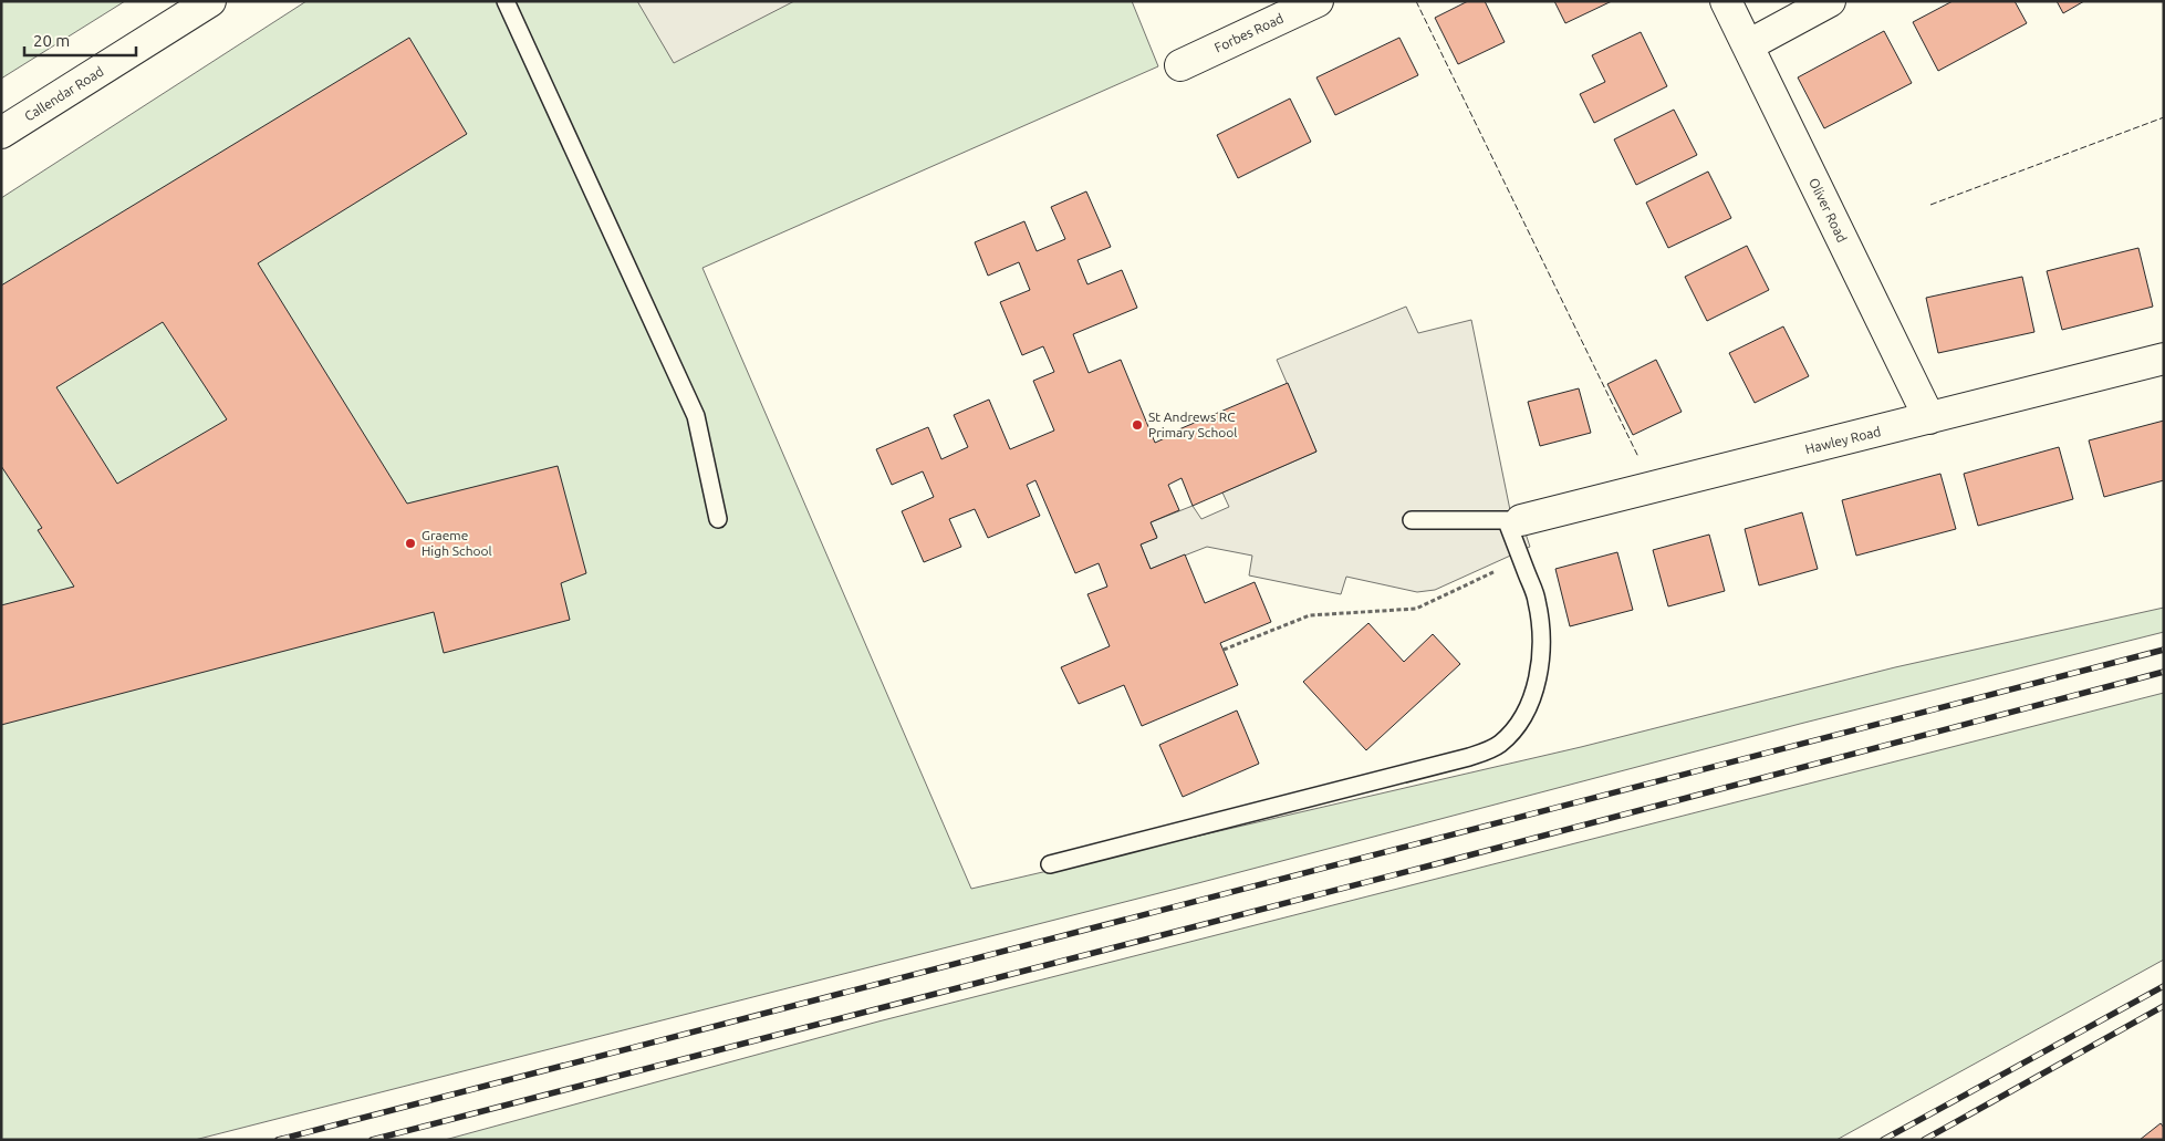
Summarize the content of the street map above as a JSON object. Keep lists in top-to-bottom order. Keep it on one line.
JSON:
{"streets":{"street":["Forbes Road","Callendar Road","Oliver Road","Hawley Road"]},"crossings":[["Oliver Road","Hawley Road"]],"places":["St Andrews RC Primary School","Graeme High School"],"scale_bar":"20 m"}
